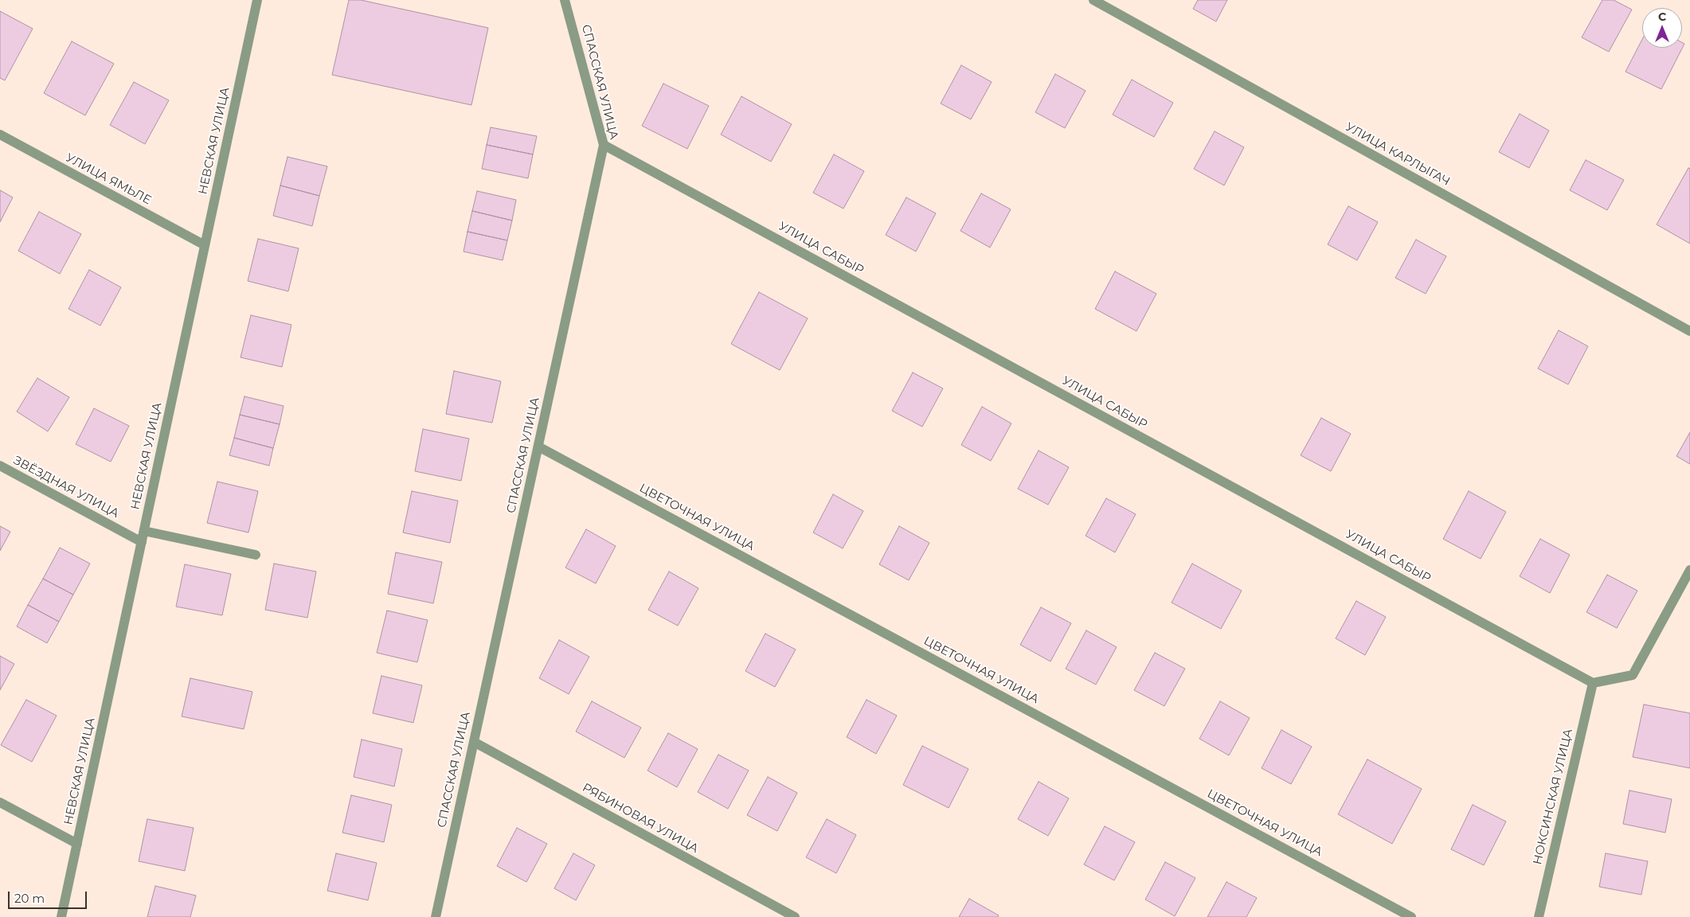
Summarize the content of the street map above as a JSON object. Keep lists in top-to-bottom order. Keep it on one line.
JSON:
{"streets":{"street":["СПАССКАЯ УЛИЦА","НЕВСКАЯ УЛИЦА","УЛИЦА КАРЛЫГАЧ","УЛИЦА ЯМЬЛЕ","УЛИЦА САБЫР","ЗВЁЗДНАЯ УЛИЦА","ЦВЕТОЧНАЯ УЛИЦА","НОКСИНСКАЯ УЛИЦА","РЯБИНОВАЯ УЛИЦА"]},"crossings":[["СПАССКАЯ УЛИЦА","УЛИЦА САБЫР"],["СПАССКАЯ УЛИЦА","ЦВЕТОЧНАЯ УЛИЦА"],["СПАССКАЯ УЛИЦА","РЯБИНОВАЯ УЛИЦА"],["НЕВСКАЯ УЛИЦА","УЛИЦА ЯМЬЛЕ"],["НЕВСКАЯ УЛИЦА","ЗВЁЗДНАЯ УЛИЦА"],["УЛИЦА САБЫР","НОКСИНСКАЯ УЛИЦА"]],"scale_bar":"20 m","north":"top"}
